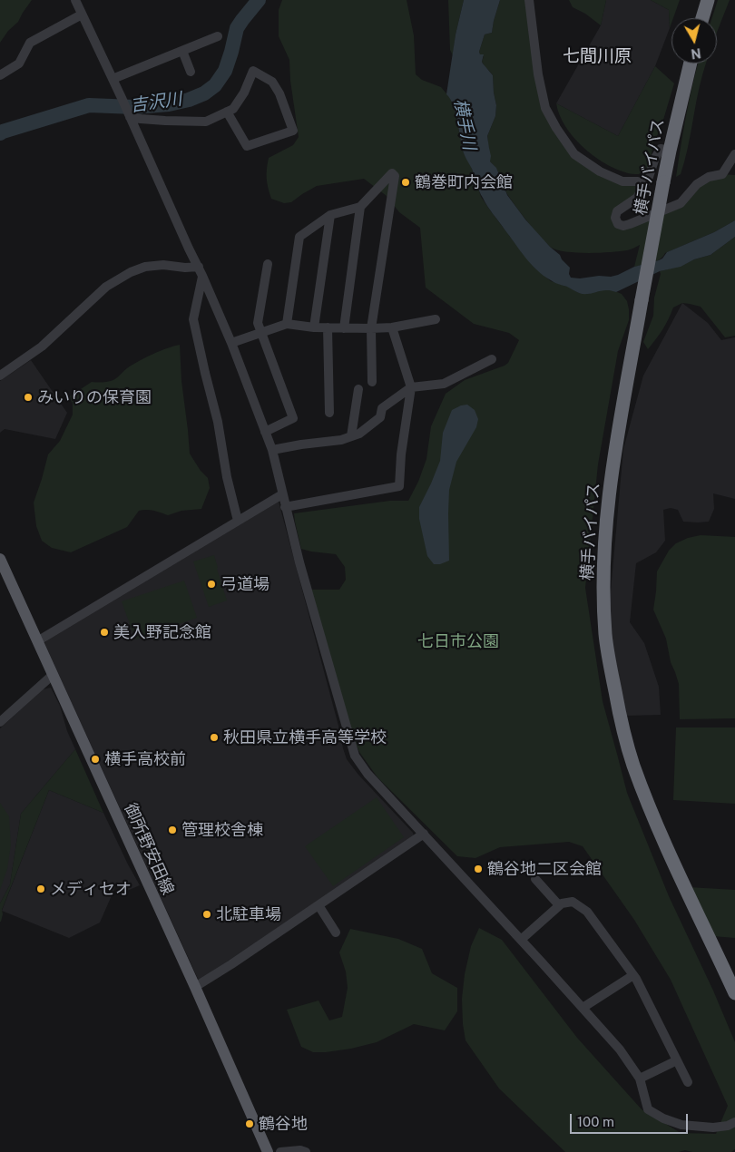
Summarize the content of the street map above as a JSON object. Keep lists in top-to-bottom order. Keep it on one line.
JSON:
{"streets":{"highway":["横手バイパス"],"main road":["御所野安田線"]},"districts":["七間川原"],"water":["吉沢川","横手川"],"parks":["七日市公園"],"places":["鶴巻町内会館","みいりの保育園","弓道場","美入野記念館","秋田県立横手高等学校","横手高校前","管理校舎棟","鶴谷地二区会館","メディセオ","北駐車場","鶴谷地"],"scale_bar":"100 m","north":"bottom"}
